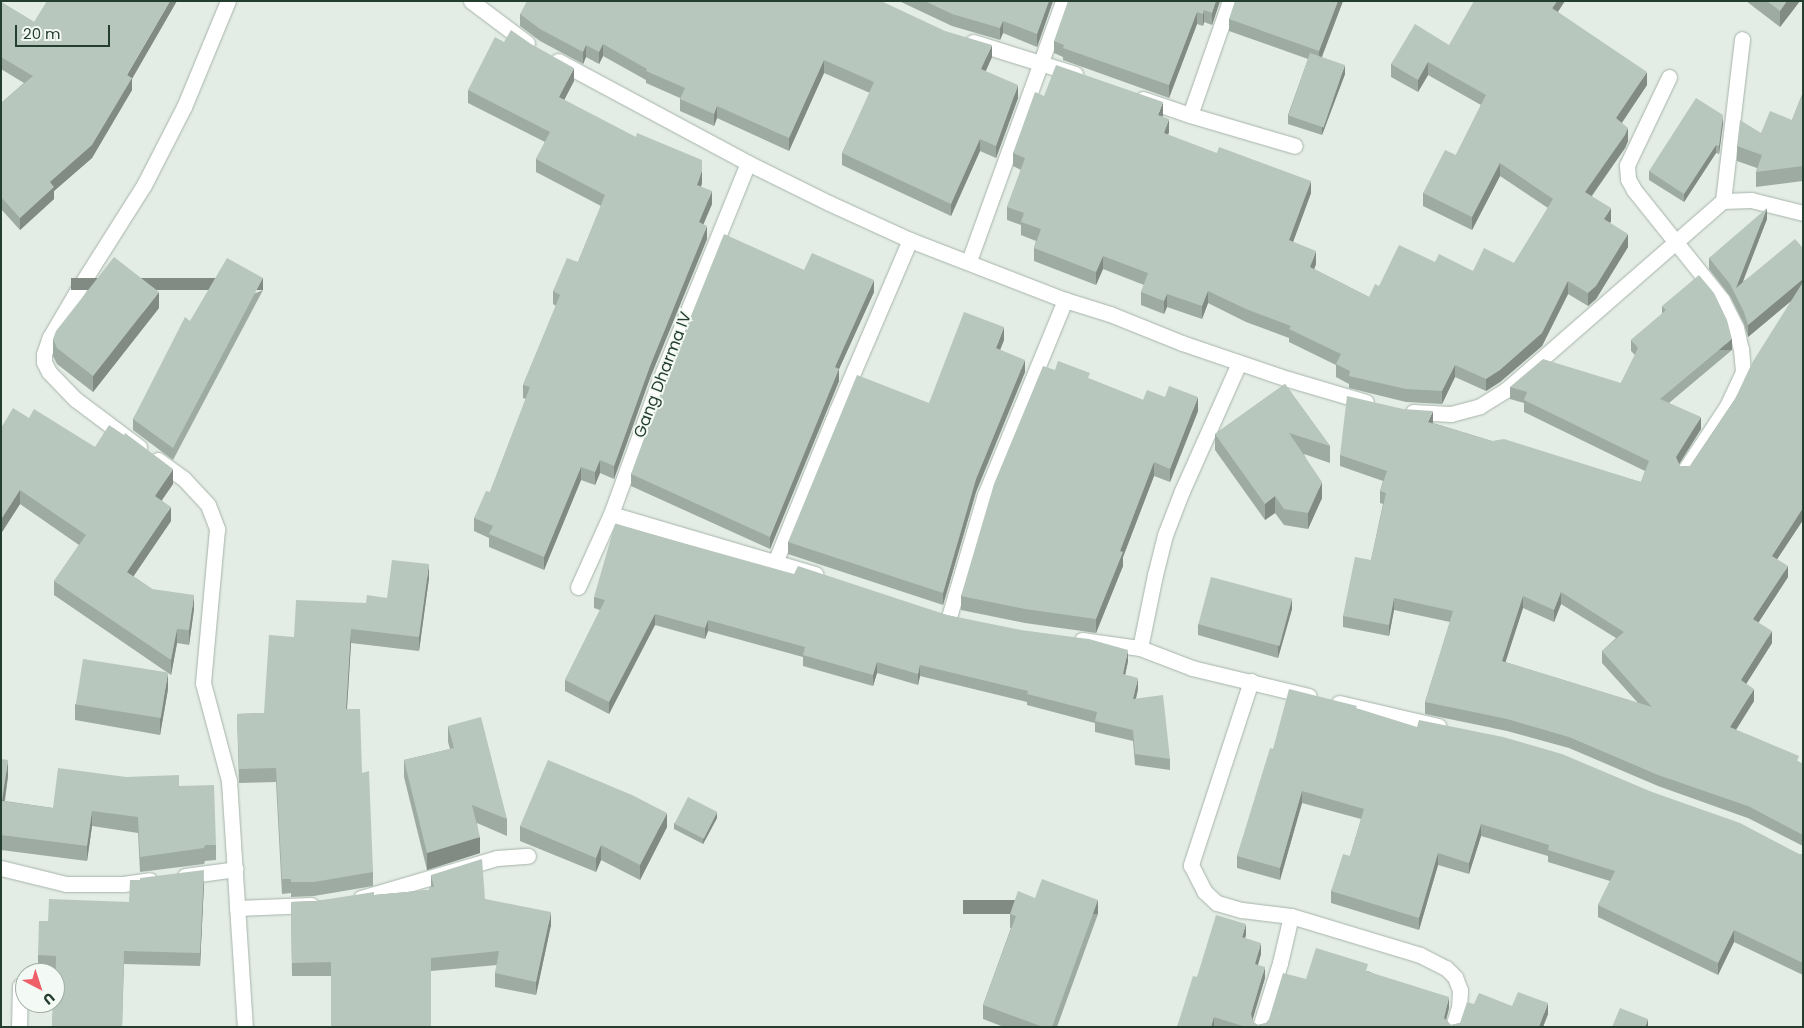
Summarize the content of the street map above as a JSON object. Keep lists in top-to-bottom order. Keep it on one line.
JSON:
{"streets":{"street":["Gang Dharma IV"]},"scale_bar":"20 m","north":"bottom right"}
